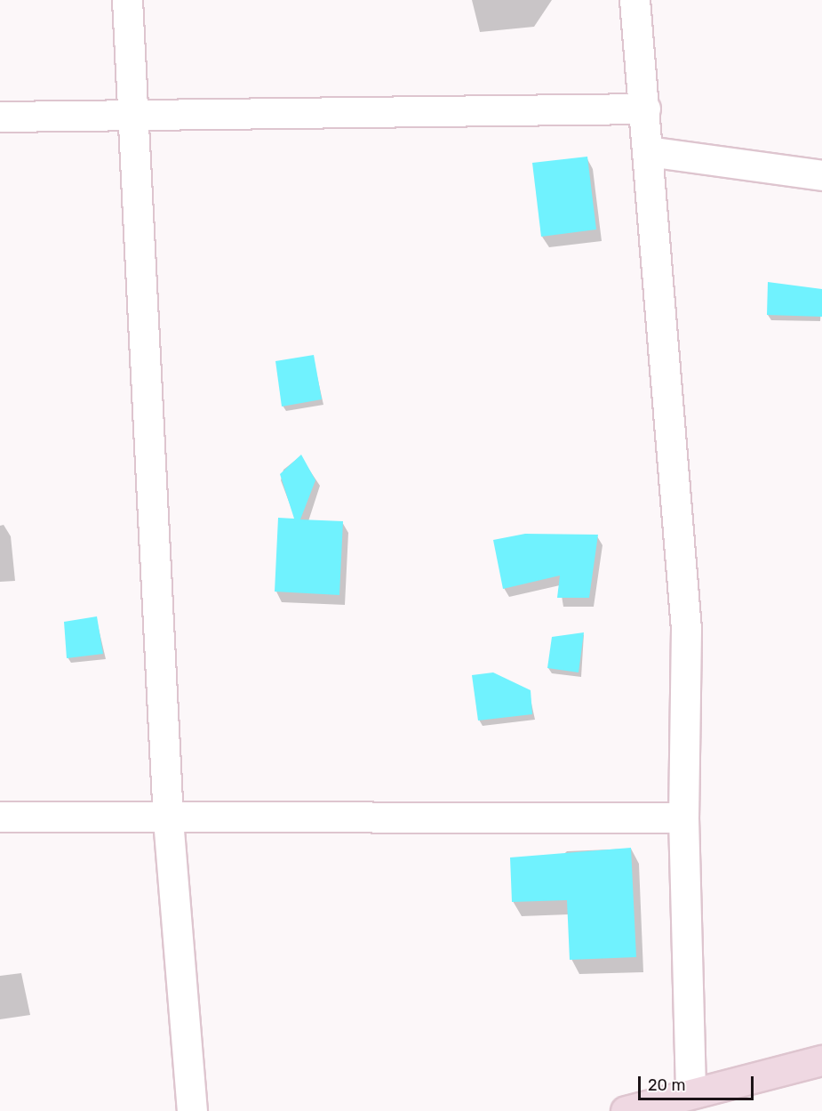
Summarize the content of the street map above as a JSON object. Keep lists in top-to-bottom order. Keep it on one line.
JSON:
{"scale_bar":"20 m"}
